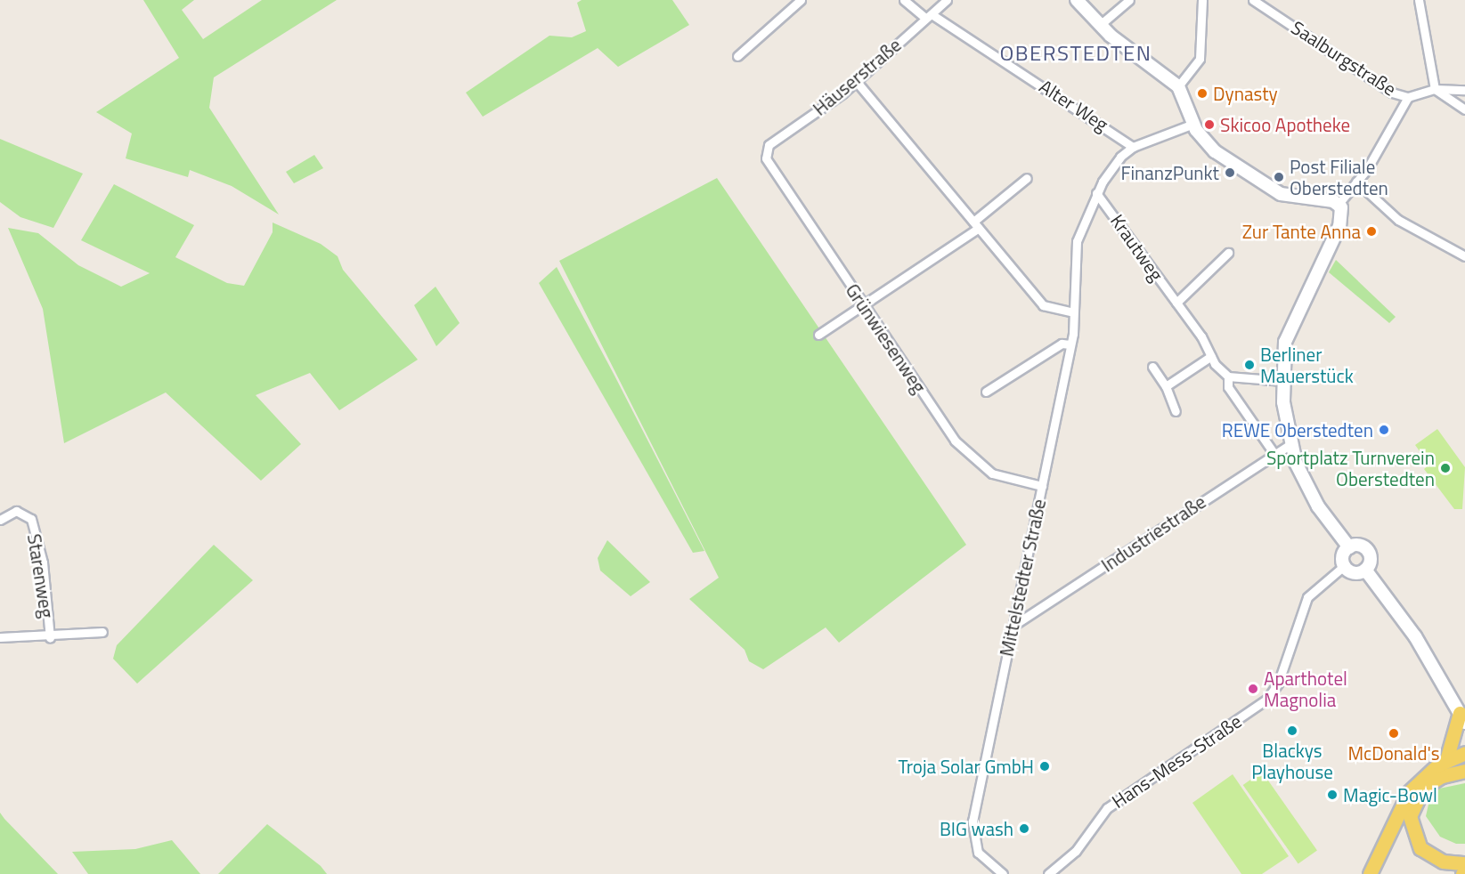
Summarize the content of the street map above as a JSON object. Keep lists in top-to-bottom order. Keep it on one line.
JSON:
{"streets":{"street":["Saalburgstraße","Häuserstraße","Alter Weg","Krautweg","Grünwiesenweg","Industriestraße","Starenweg","Mittelstedter Straße","Hans-Mess-Straße"]},"crossings":[["Häuserstraße","Alter Weg"],["Häuserstraße","Grünwiesenweg"],["Alter Weg","Mittelstedter Straße"],["Krautweg","Industriestraße"],["Krautweg","Mittelstedter Straße"],["Grünwiesenweg","Mittelstedter Straße"],["Industriestraße","Mittelstedter Straße"]],"districts":["OBERSTEDTEN"],"places":["Dynasty","Skicoo Apotheke","FinanzPunkt","Post Filiale Oberstedten","Zur Tante Anna","Berliner Mauerstück","REWE Oberstedten","Sportplatz Turnverein Oberstedten","Aparthotel Magnolia","Blackys Playhouse","McDonald's","Troja Solar GmbH","Magic-Bowl","BIG wash"]}
